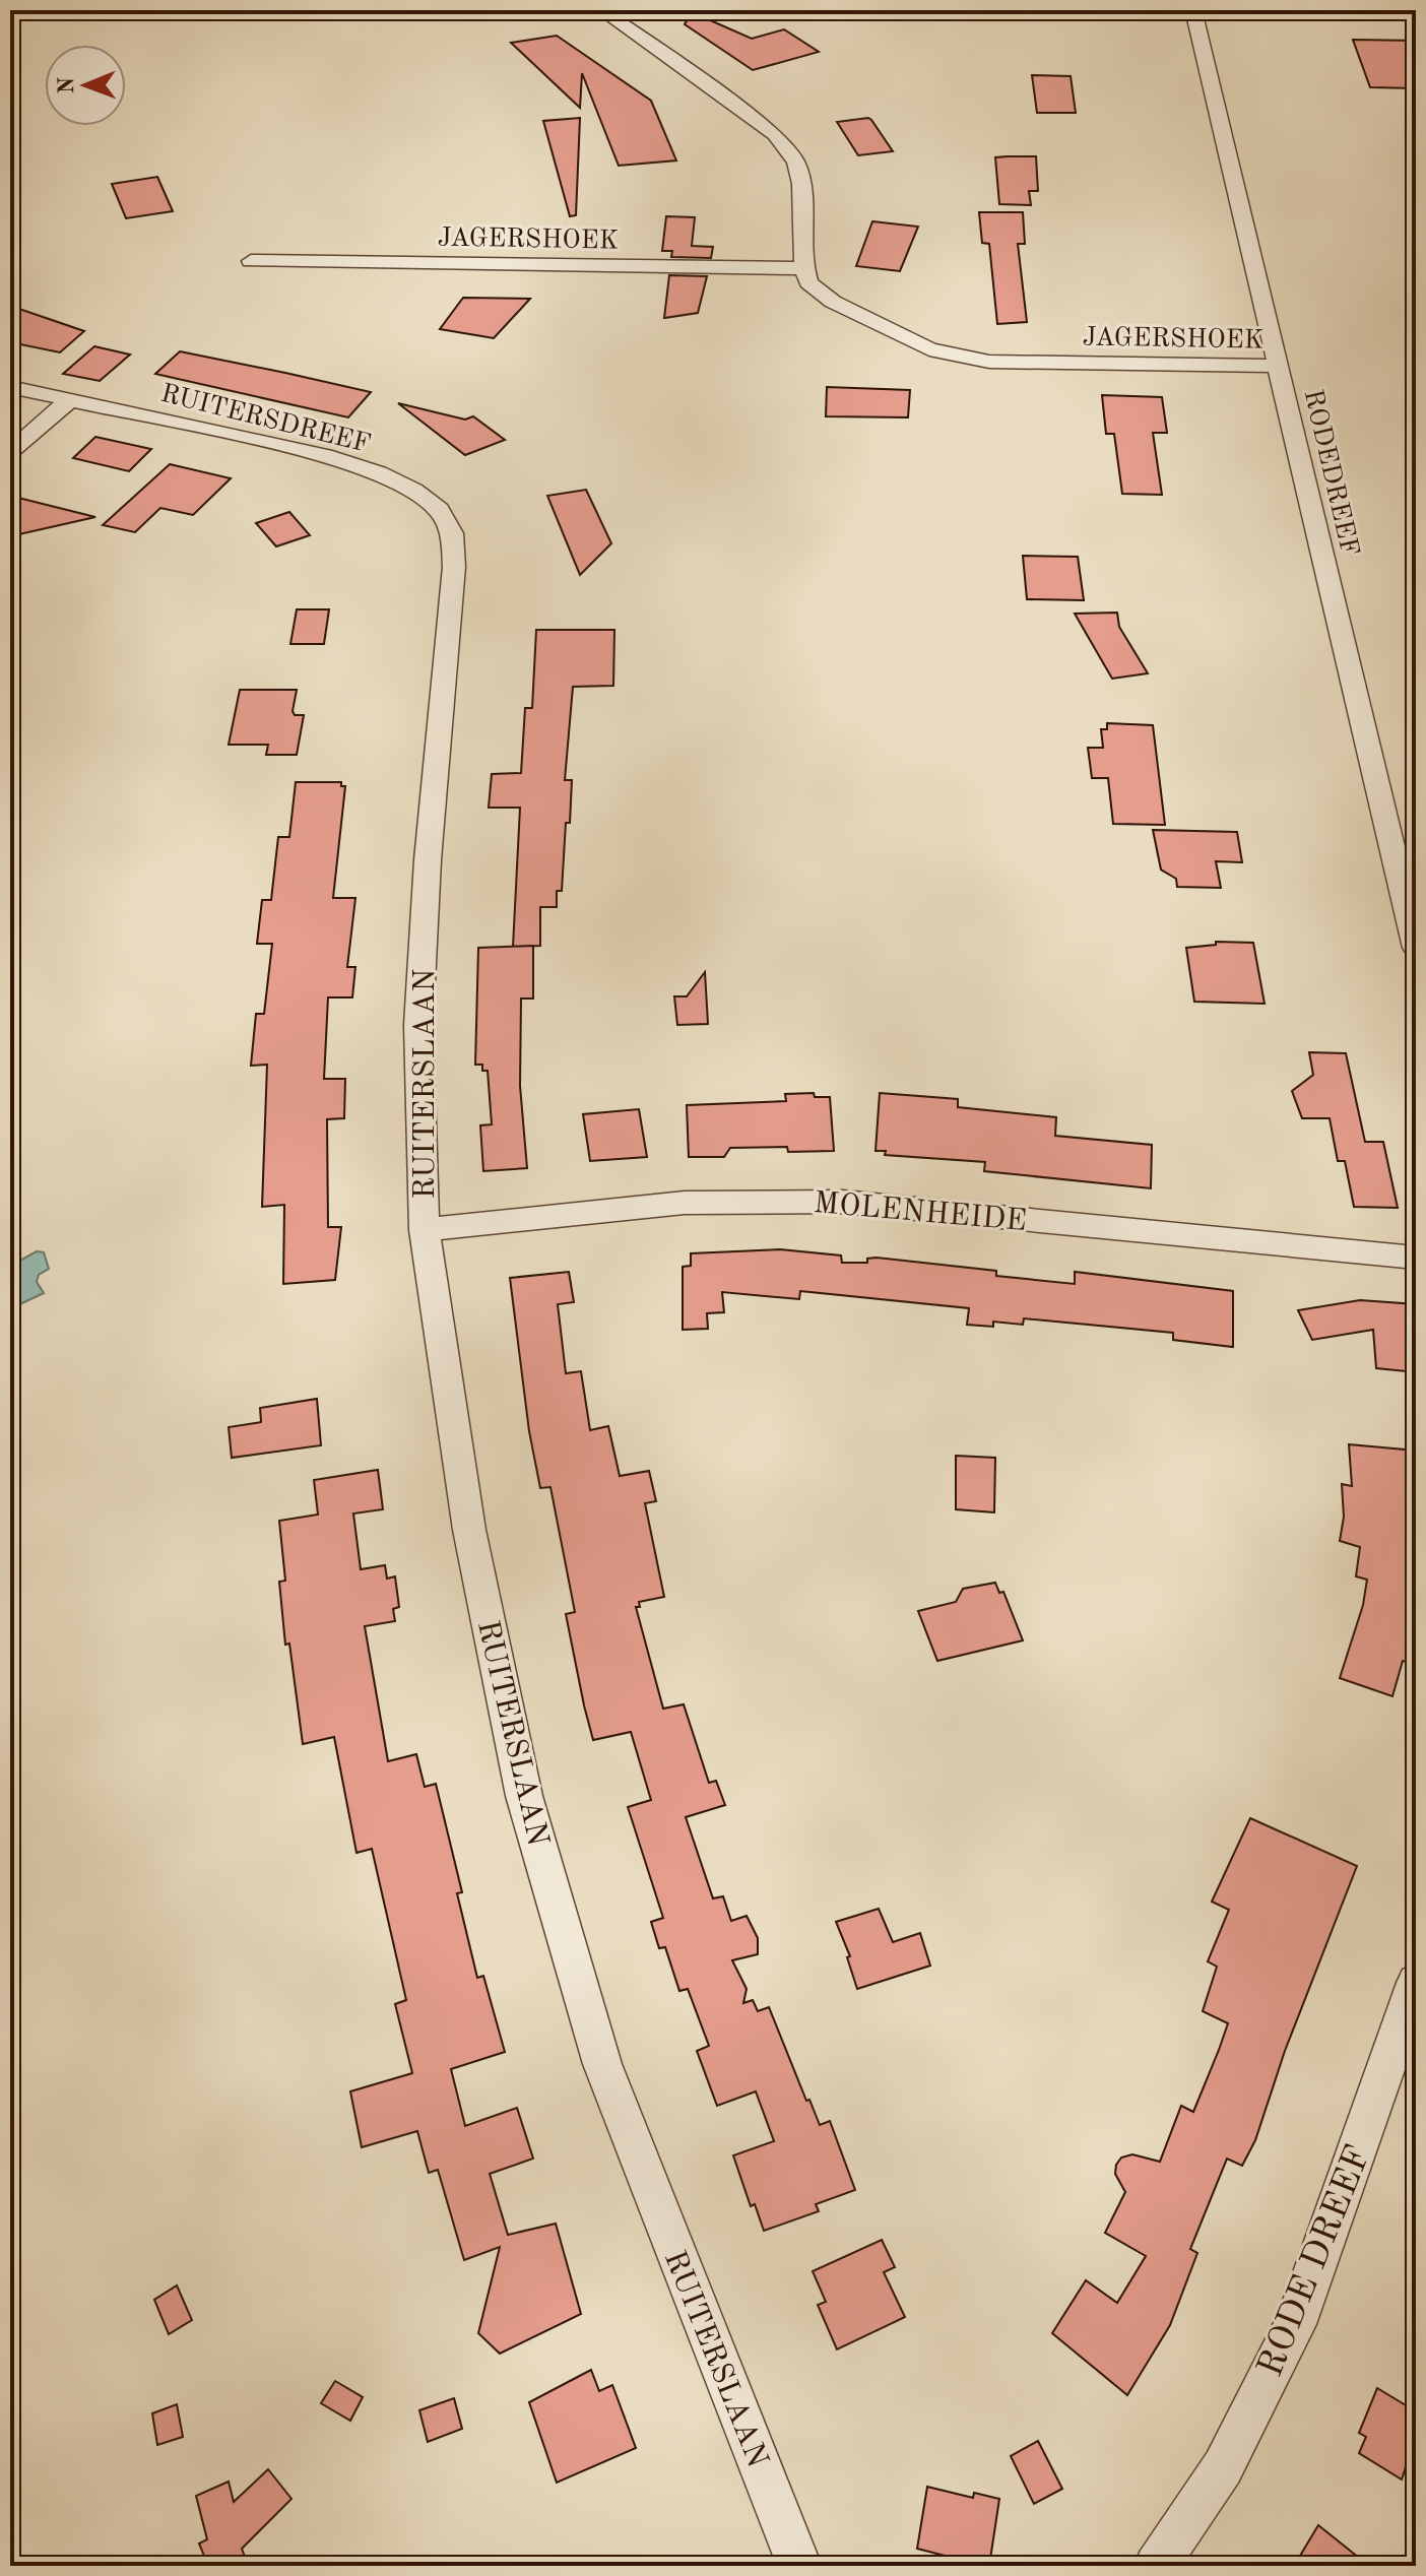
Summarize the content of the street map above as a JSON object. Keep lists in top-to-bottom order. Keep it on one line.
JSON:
{"streets":{"street":["JAGERSHOEK","RUITERSDREEF","RODEDREEF","RUITERSLAAN","MOLENHEIDE","RODE DREEF"]},"crossings":[["JAGERSHOEK","RODEDREEF"],["RUITERSDREEF","RUITERSLAAN"],["RUITERSLAAN","MOLENHEIDE"]],"north":"left"}
